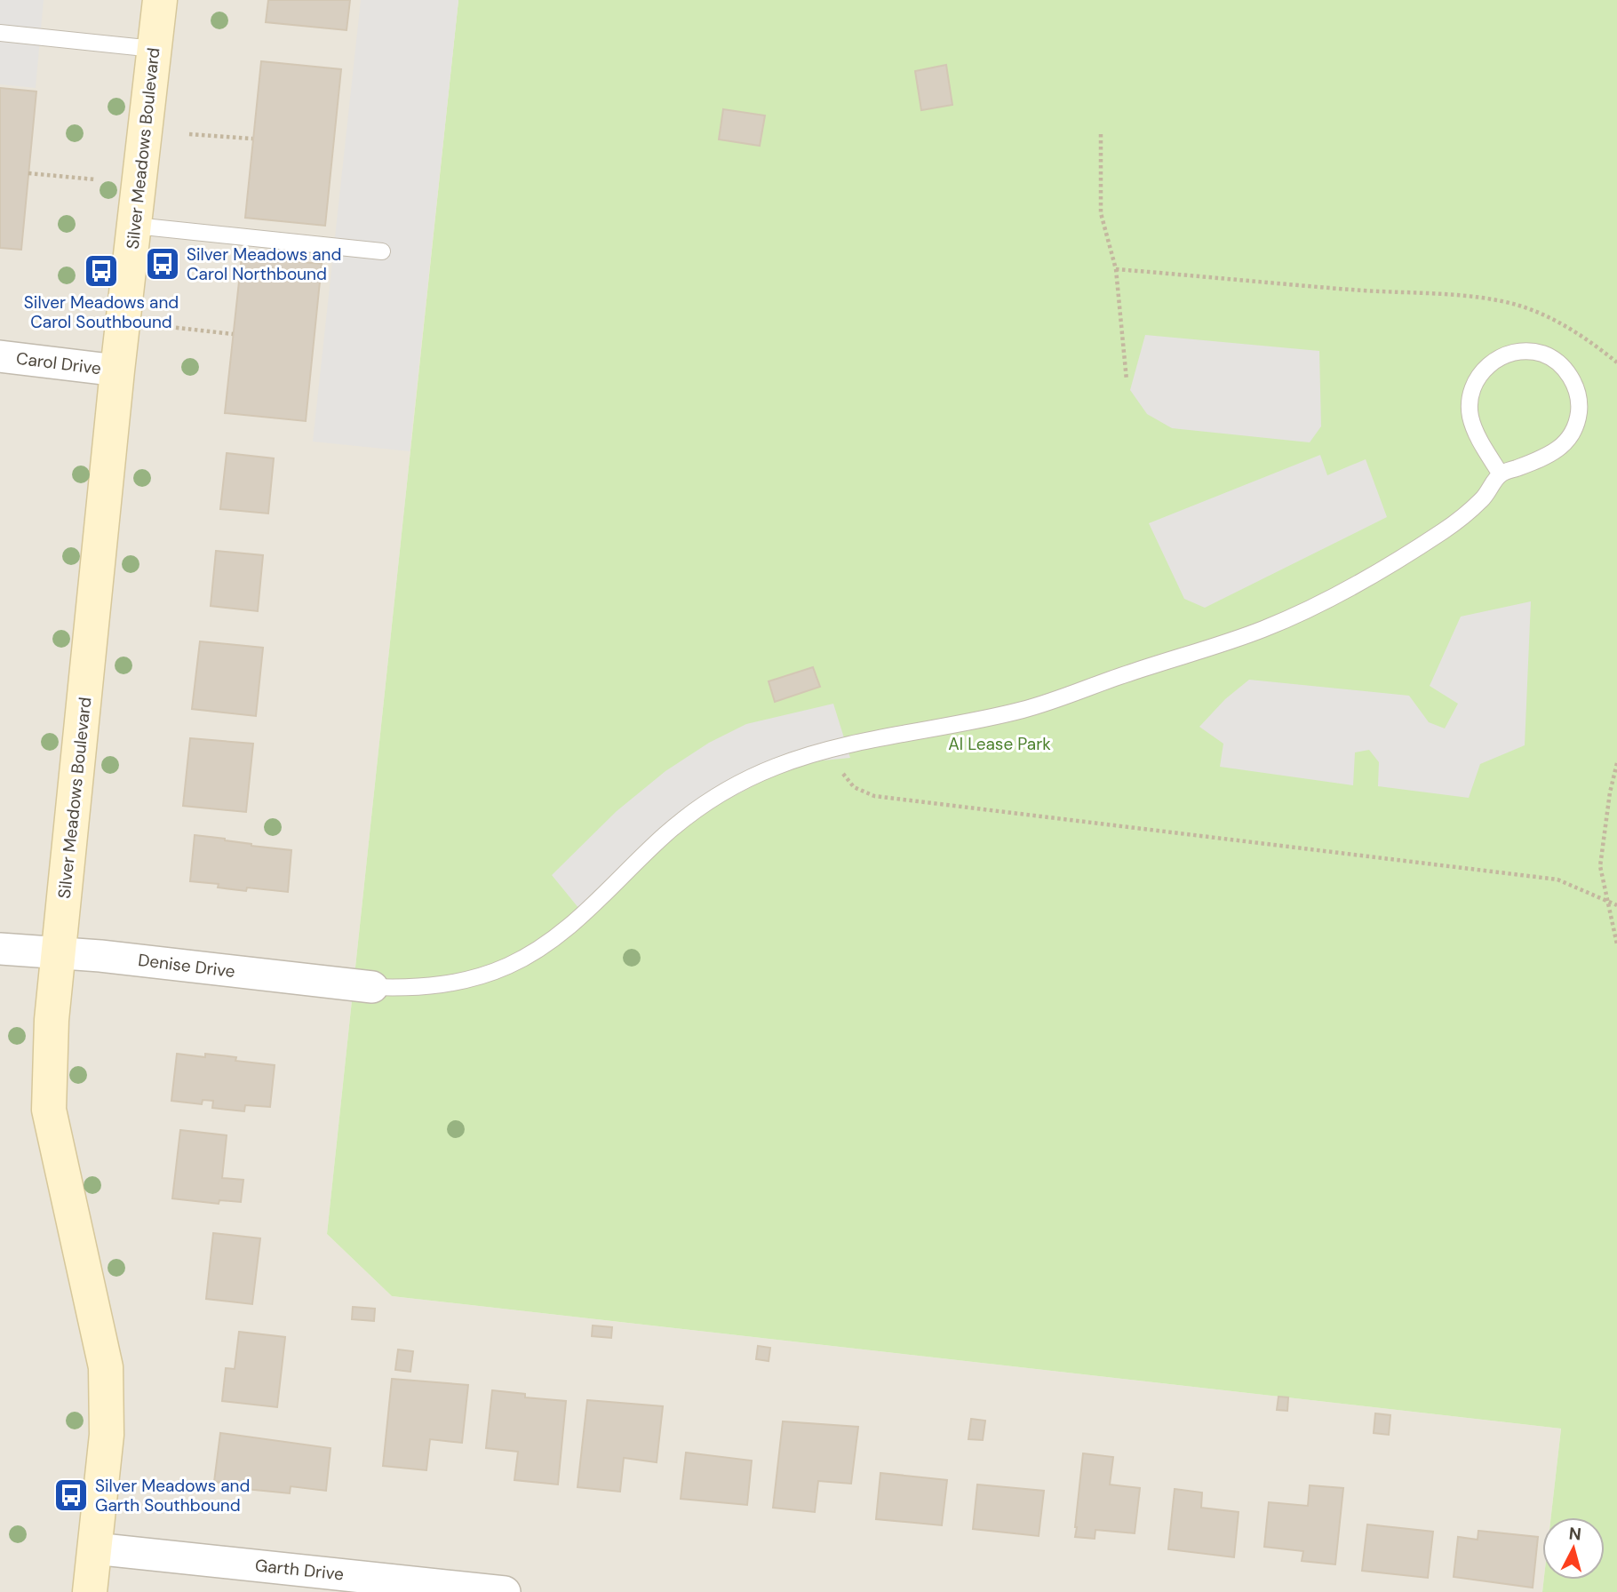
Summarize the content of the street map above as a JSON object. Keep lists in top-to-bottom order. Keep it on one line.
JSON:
{"streets":{"street":["Silver Meadows Boulevard","Carol Drive","Denise Drive","Garth Drive"]},"crossings":[["Silver Meadows Boulevard","Carol Drive"],["Silver Meadows Boulevard","Denise Drive"],["Silver Meadows Boulevard","Garth Drive"]],"parks":["Al Lease Park"],"places":{"bus stop":["Silver Meadows and Carol Northbound","Silver Meadows and Carol Southbound","Silver Meadows and Garth Southbound"]},"north":"top"}
